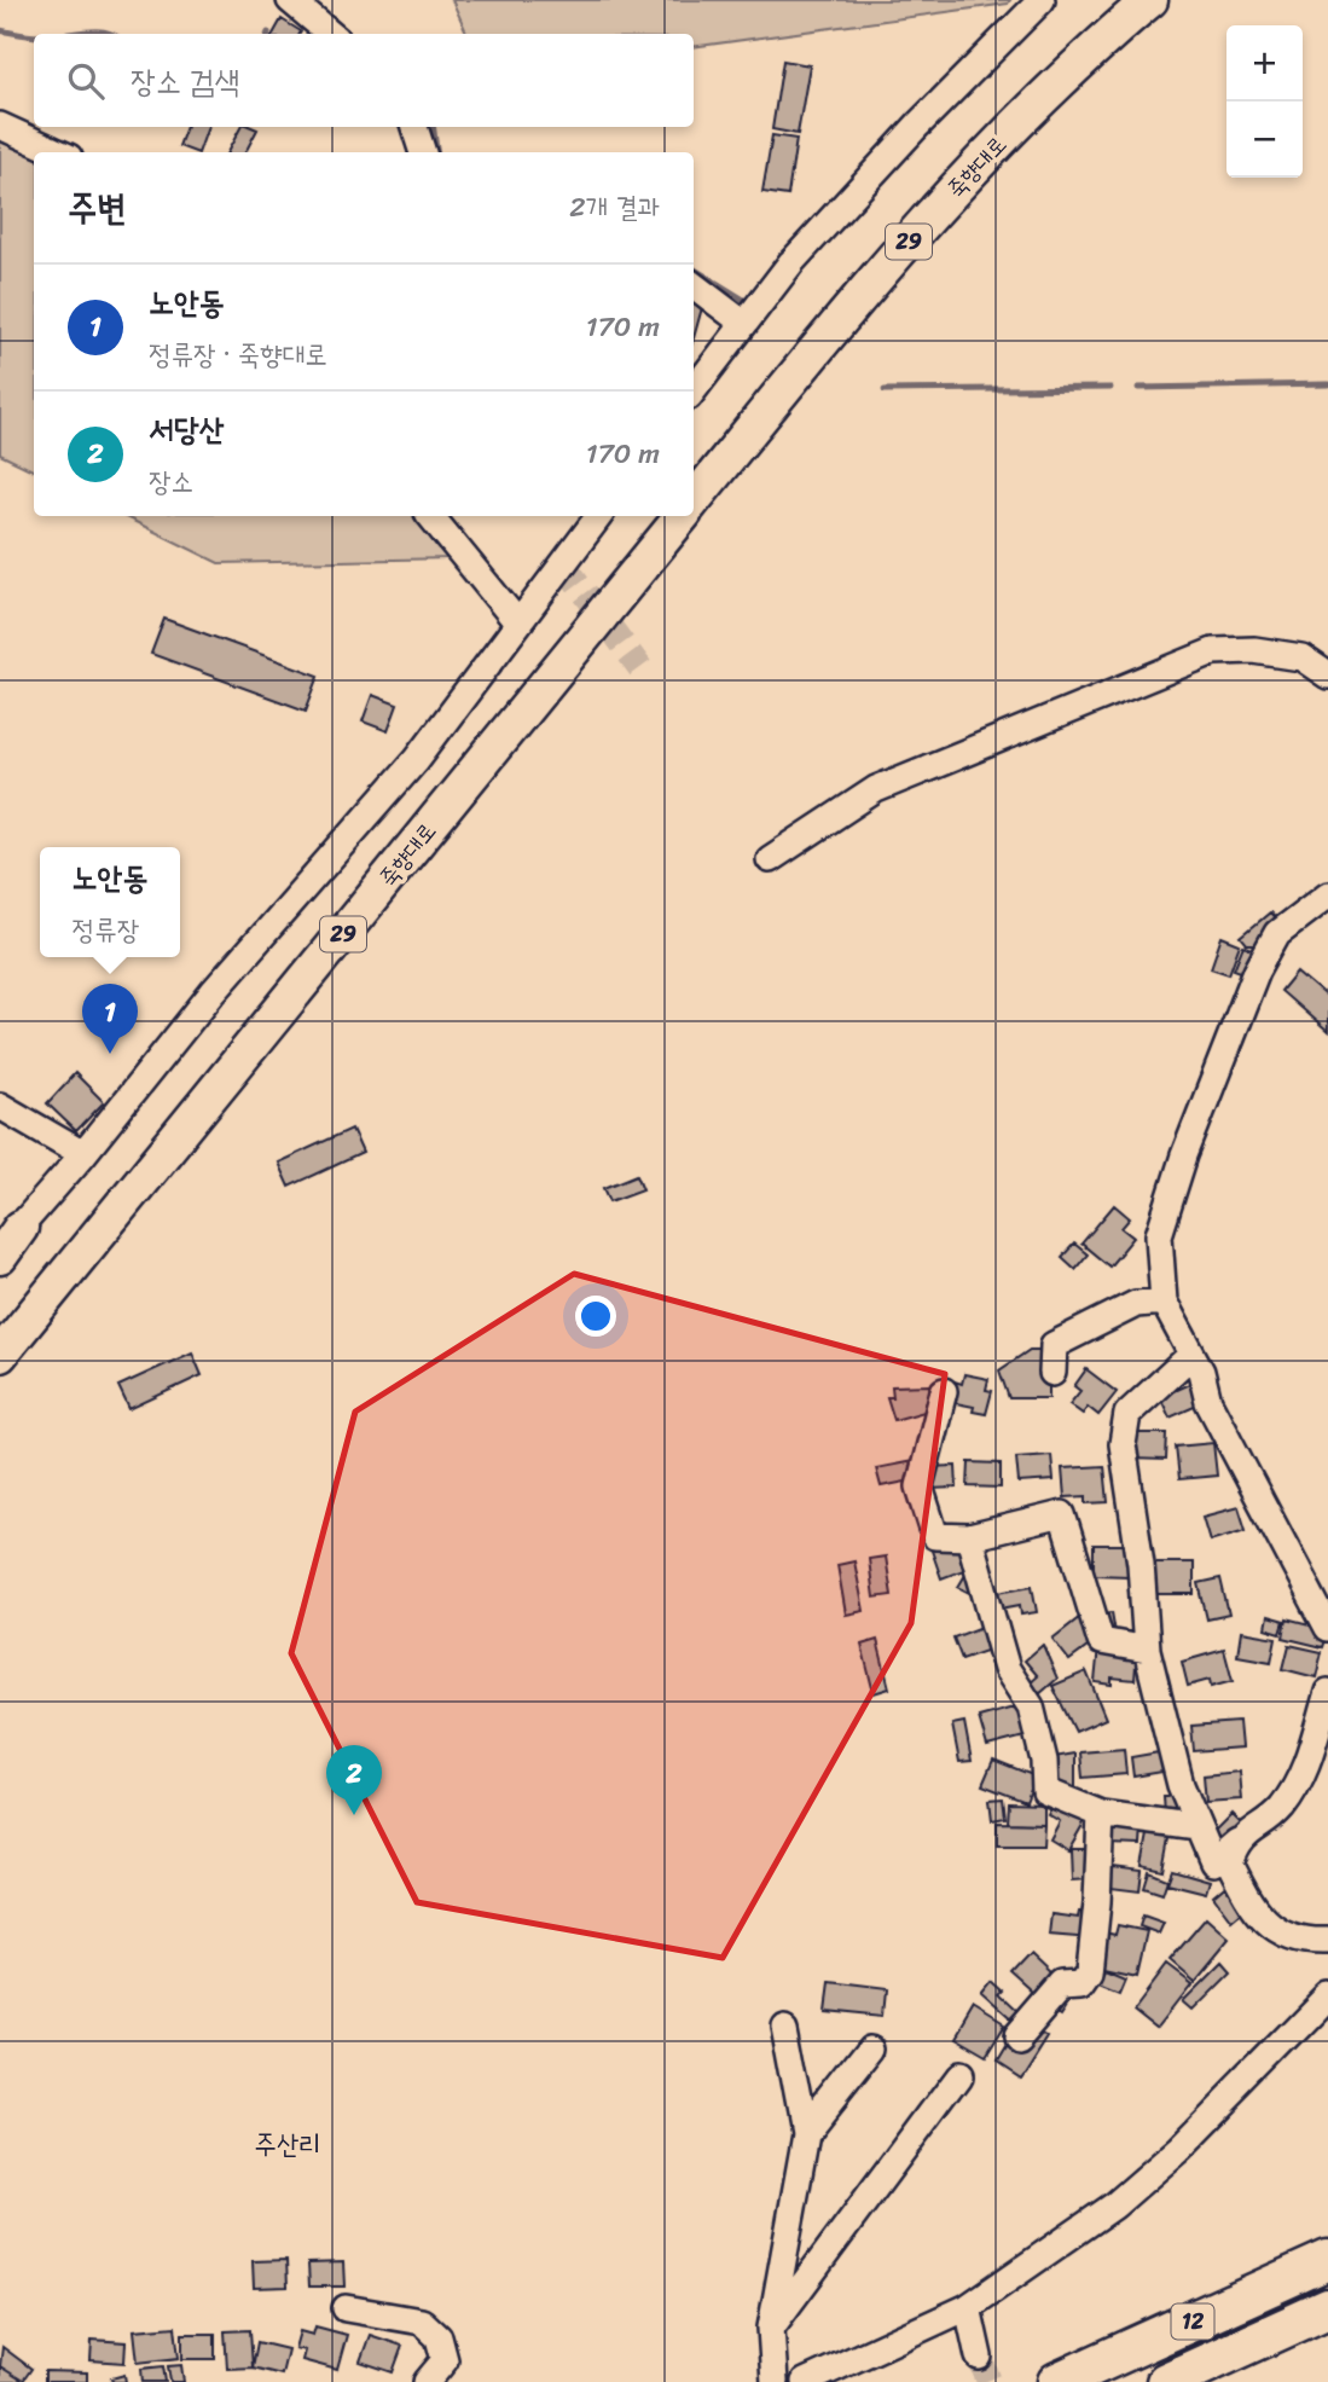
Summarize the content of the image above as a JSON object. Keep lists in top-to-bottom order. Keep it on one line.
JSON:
{"streets":{"highway":["12"],"main road":["죽향대로","29"]},"districts":["주산리"],"page":{"map_buttons":["+","−"],"search":"장소 검색","heading":["주변","2개 결과"],"list":[{"mark":"1","name":"노안동","note":"정류장 · 죽향대로","value":"170 m"},{"mark":"2","name":"서당산","note":"장소","value":"170 m"}],"popup":["노안동","정류장"],"pins":["1","2"]}}
